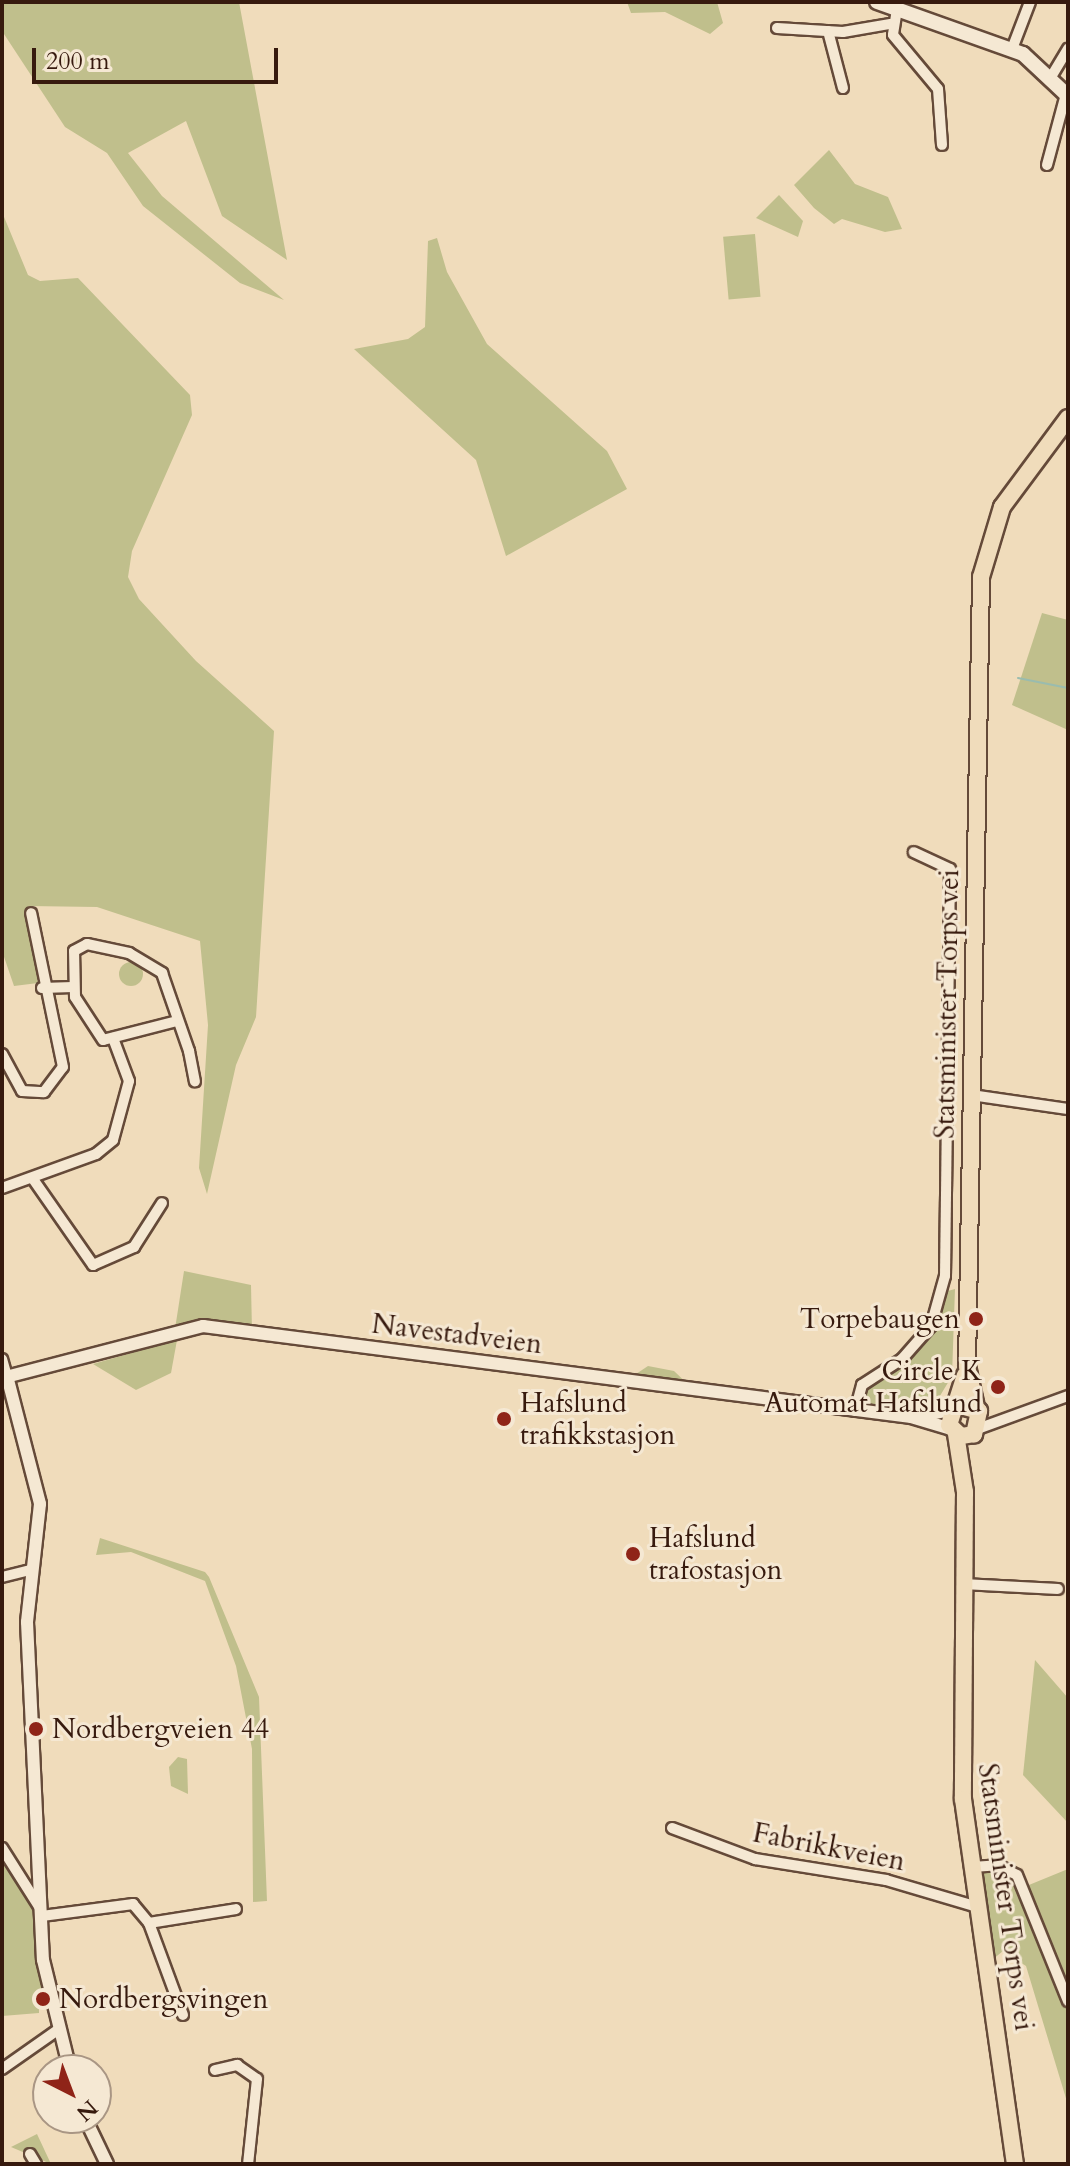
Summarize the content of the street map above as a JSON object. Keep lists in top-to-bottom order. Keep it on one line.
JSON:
{"streets":{"highway":["Statsminister Torps vei"],"street":["Navestadveien","Fabrikkveien"]},"crossings":[["Statsminister Torps vei","Navestadveien"],["Statsminister Torps vei","Fabrikkveien"]],"places":["Torpebaugen","Circle K Automat Hafslund","Hafslund trafikkstasjon","Hafslund trafostasjon","Nordbergveien 44","Nordbergsvingen"],"scale_bar":"200 m","north":"bottom right"}
